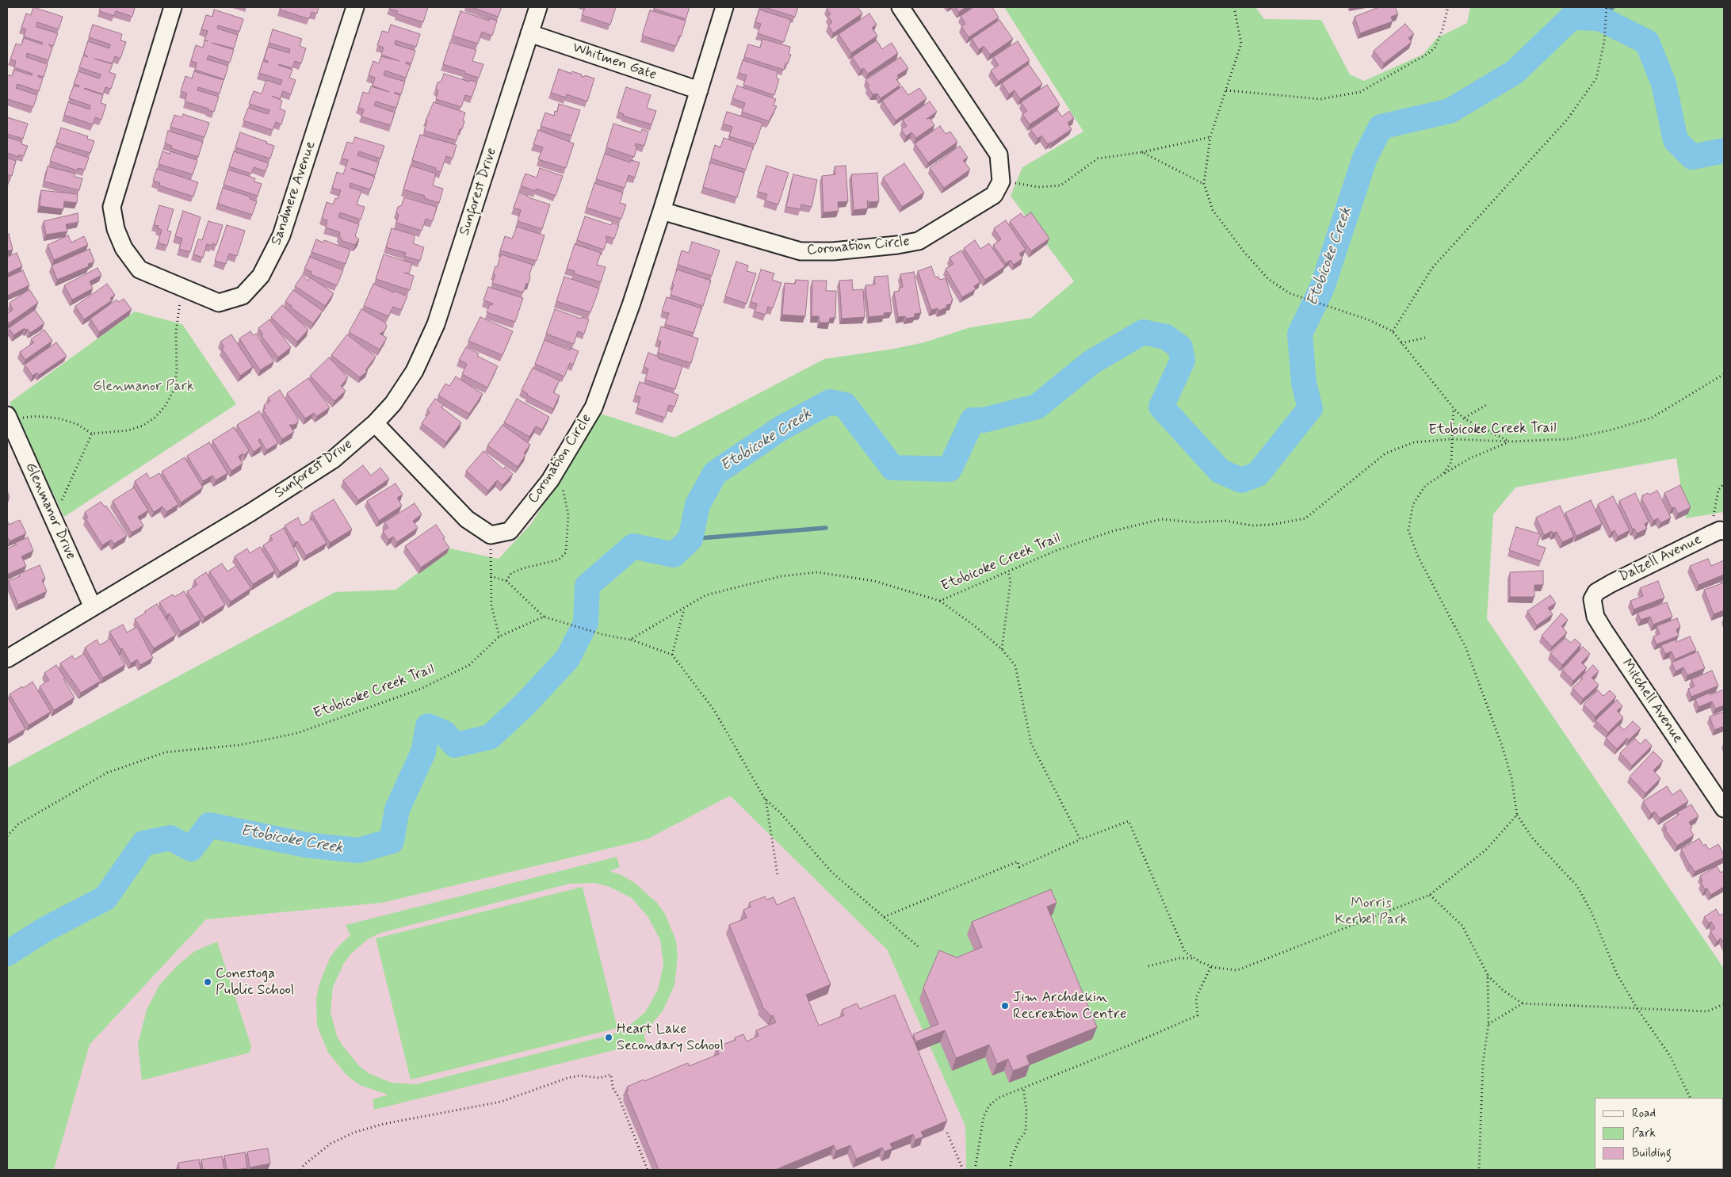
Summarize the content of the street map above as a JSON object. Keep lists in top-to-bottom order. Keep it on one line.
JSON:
{"streets":{"street":["Whitmen Gate","Sunforest Drive","Sandmere Avenue","Coronation Circle","Glenmanor Drive","Dalzell Avenue","Mitchell Avenue"],"path":["Etobicoke Creek Trail"]},"crossings":[["Whitmen Gate","Sunforest Drive"],["Whitmen Gate","Coronation Circle"],["Sunforest Drive","Glenmanor Drive"],["Dalzell Avenue","Mitchell Avenue"]],"water":["Etobicoke Creek"],"parks":["Glenmanor Park","Morris Kerbel Park"],"places":["Conestoga Public School","Jim Archdekin Recreation Centre","Heart Lake Secondary School"],"legend":["Road","Park","Building"]}
